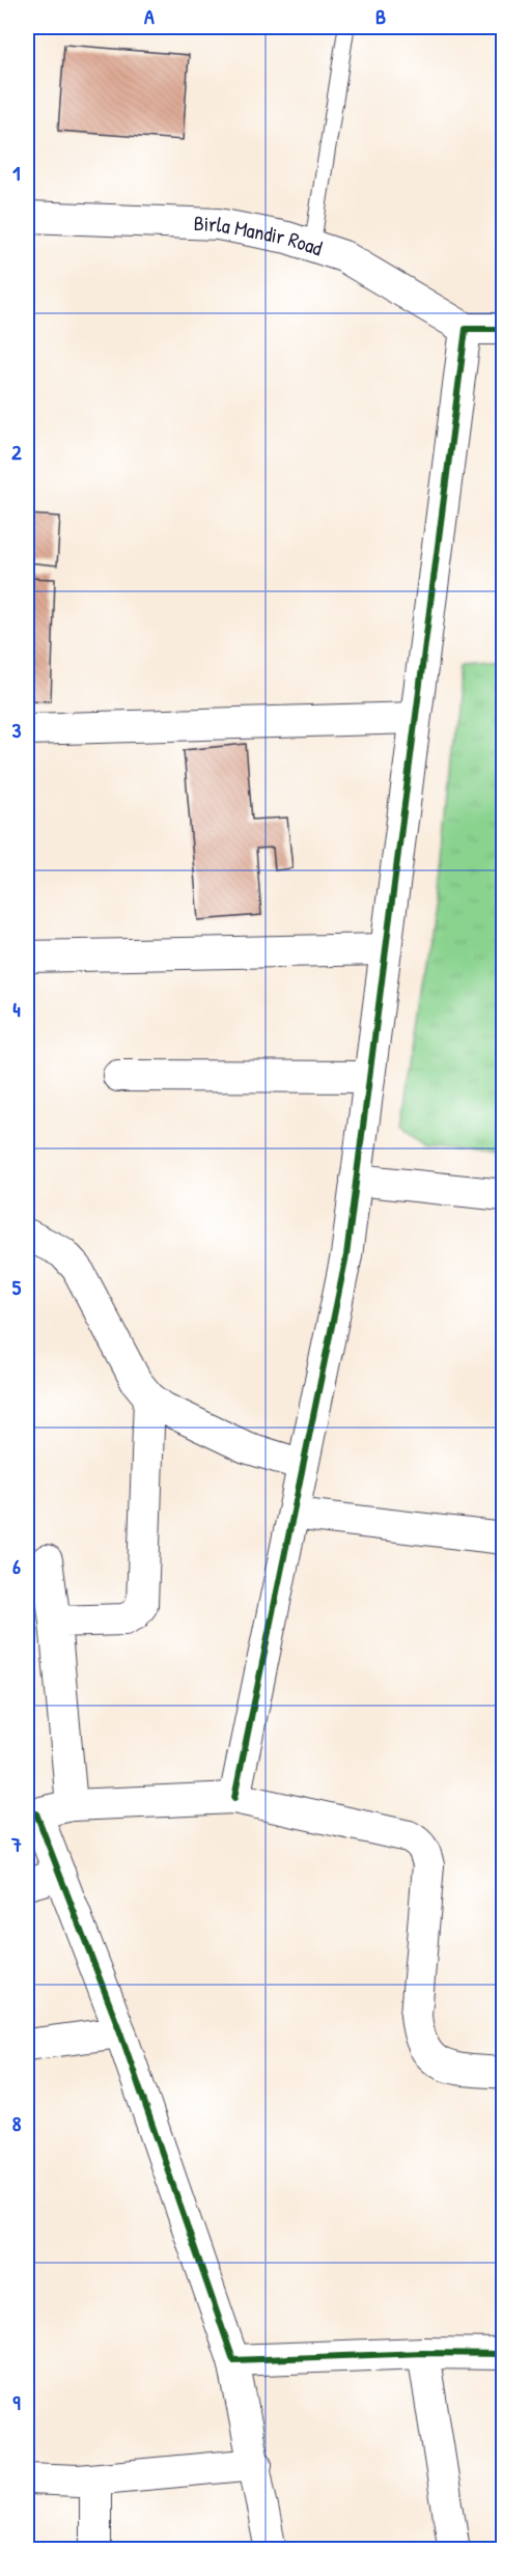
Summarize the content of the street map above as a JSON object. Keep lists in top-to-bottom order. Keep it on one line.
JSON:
{"streets":{"street":["Birla Mandir Road"]},"grid":{"columns":["A","B"],"rows":["1","2","3","4","5","6","7","8","9"]}}
